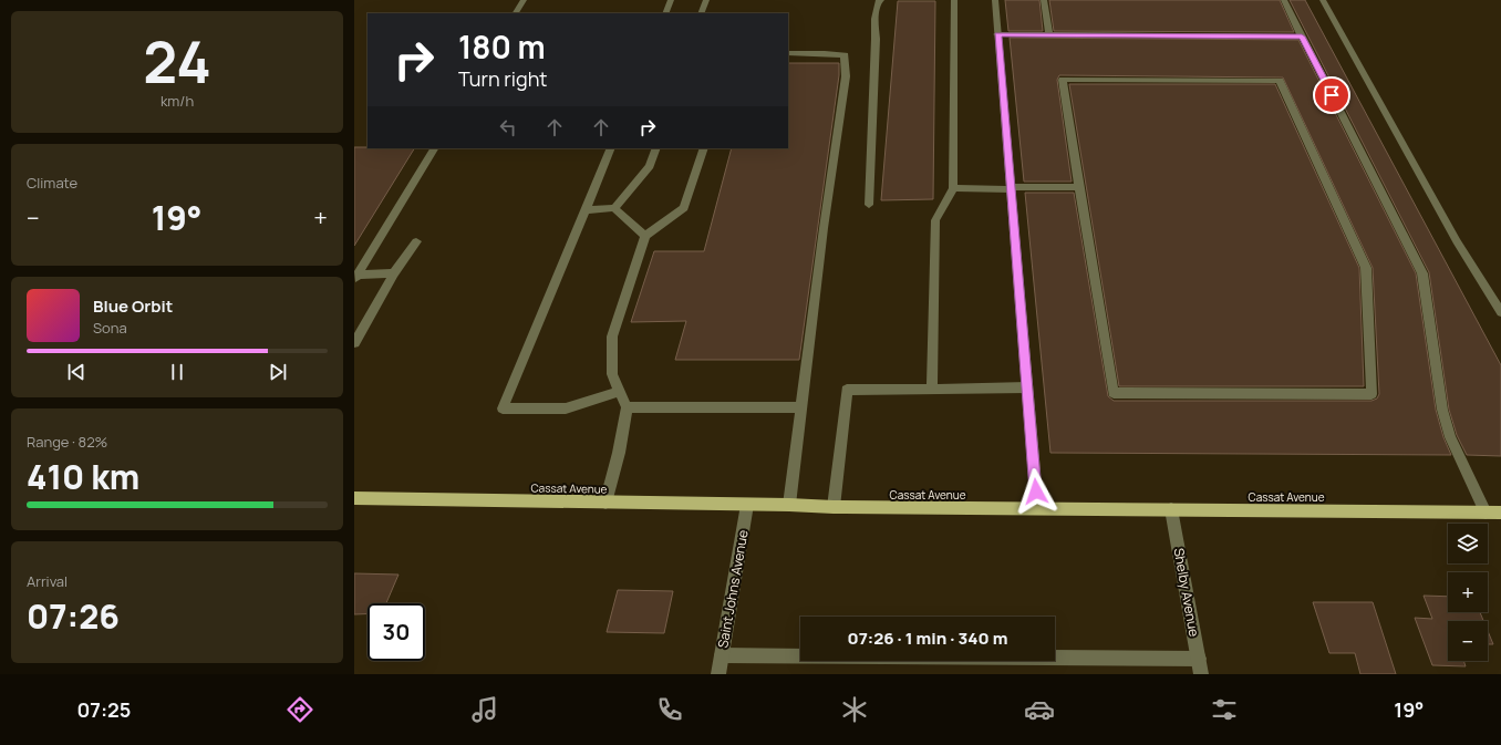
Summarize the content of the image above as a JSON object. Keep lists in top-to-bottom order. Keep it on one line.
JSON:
{"streets":{"main road":["Cassat Avenue"],"street":["Saint Johns Avenue","Shelby Avenue"]},"crossings":[["Cassat Avenue","Saint Johns Avenue"],["Cassat Avenue","Shelby Avenue"]],"page":{"tile":[["24","km/h"],"Climate",["Range · 82%","410 km"],["Arrival","07:26"]],"turn":["180 m","Turn right"],"heat":["−","19°","+"],"song":["Blue Orbit","Sona"],"map_buttons":["+","−"],"limit":"30","trip":"07:26 · 1 min · 340 m","tabs":["07:25","19°"]}}
